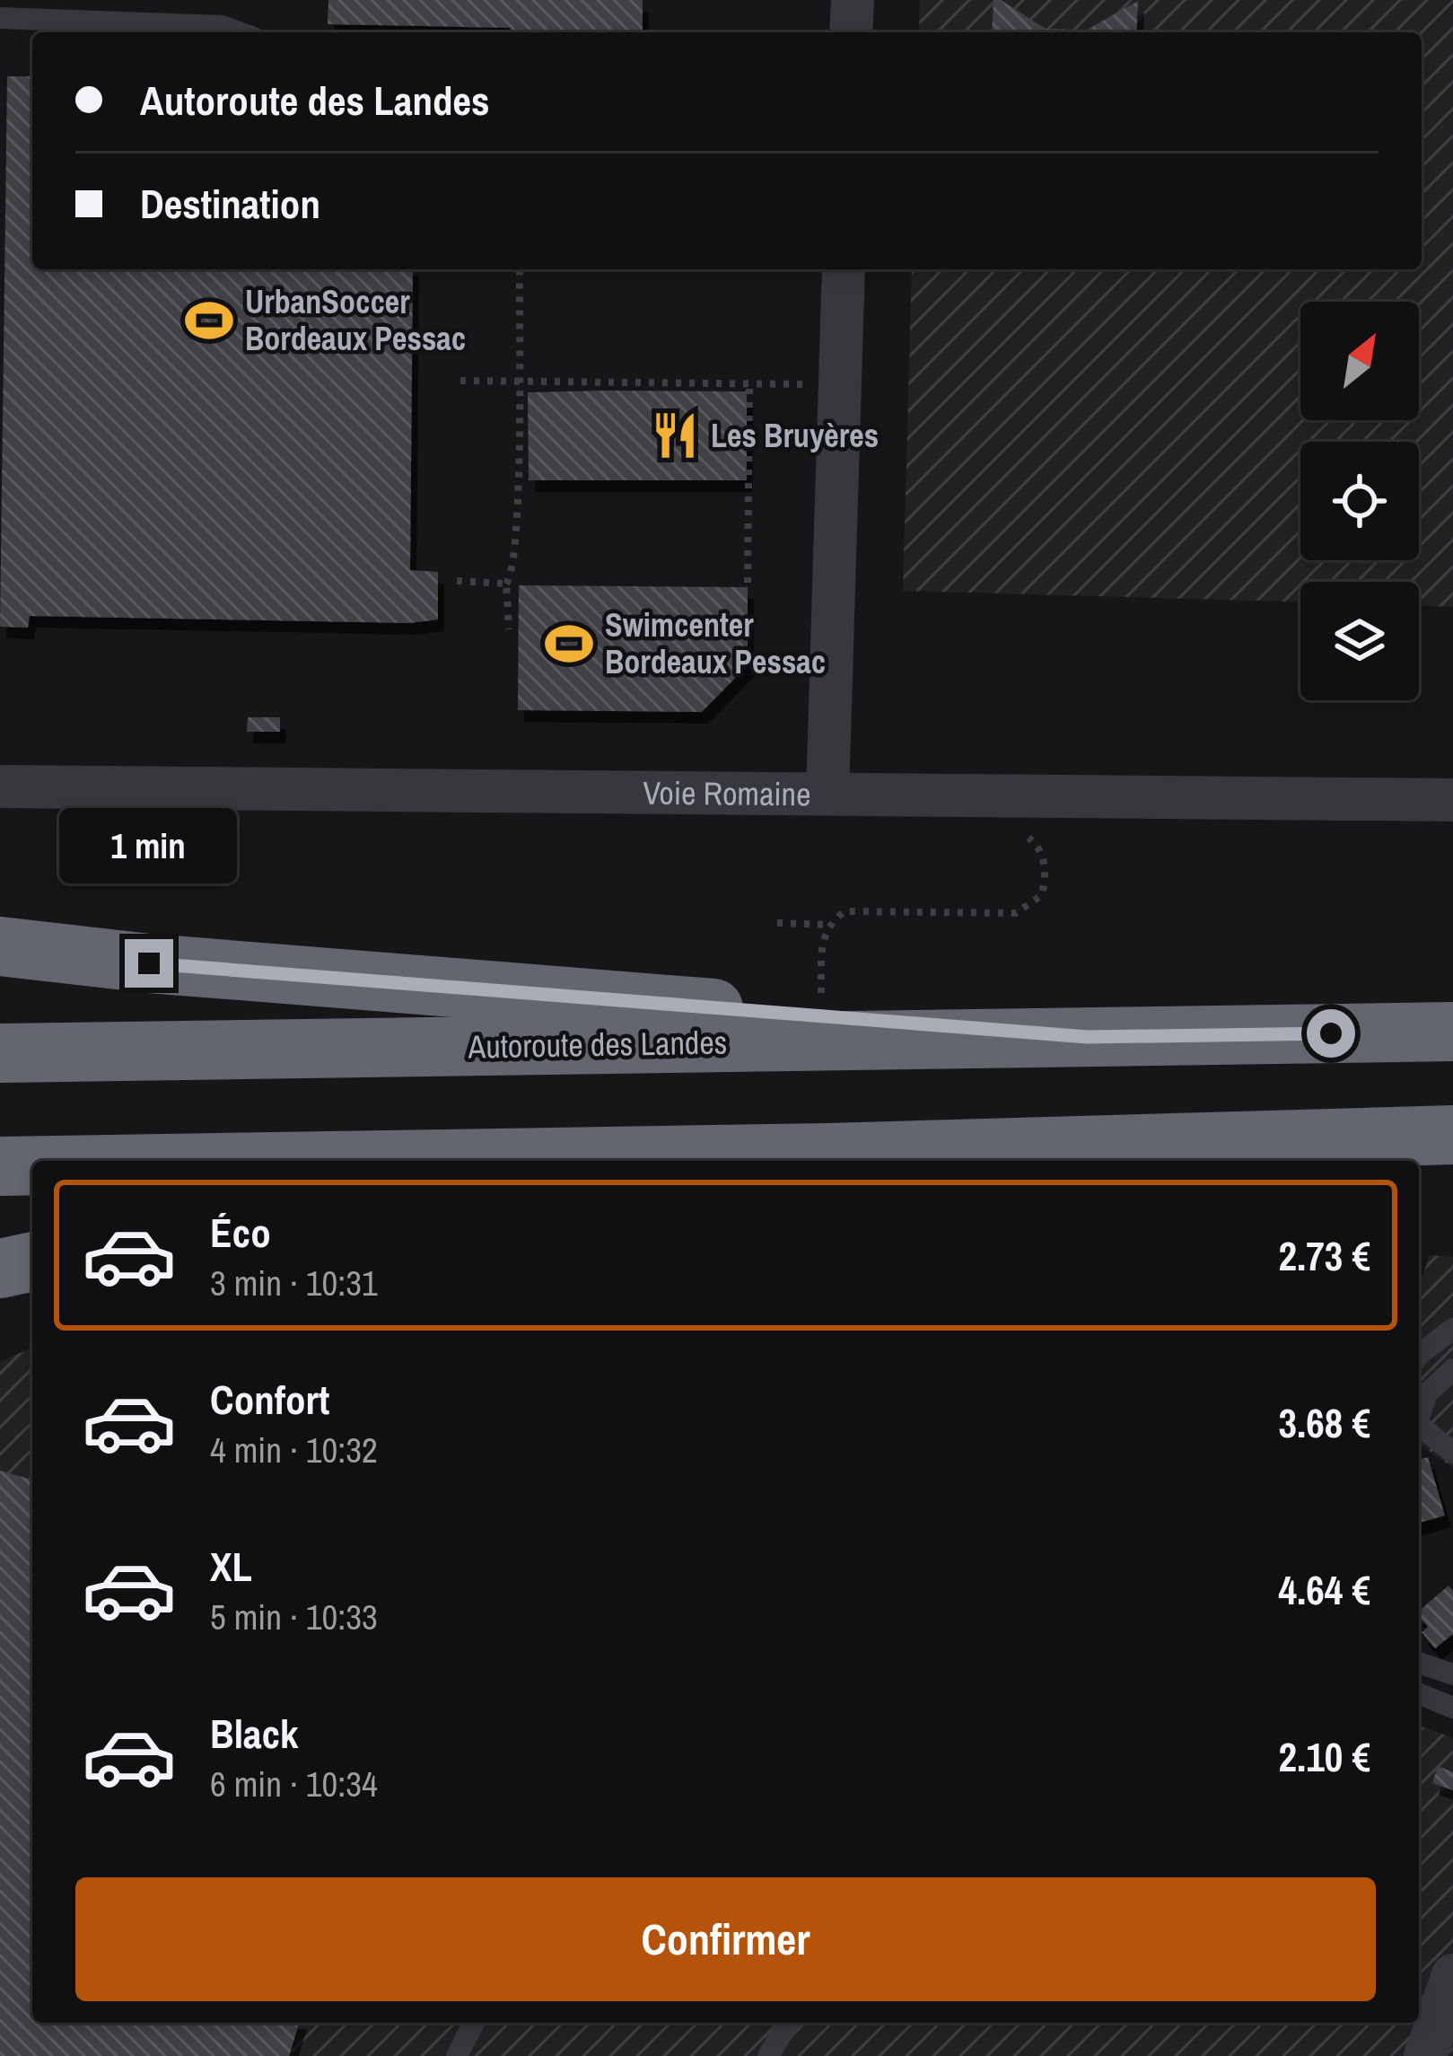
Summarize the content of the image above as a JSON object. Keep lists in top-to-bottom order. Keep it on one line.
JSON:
{"streets":{"highway":["Autoroute des Landes"],"street":["Voie Romaine"]},"places":{"sports":["UrbanSoccer Bordeaux Pessac","Swimcenter Bordeaux Pessac"],"restaurant":["Les Bruyères"]},"north":"top right","page":{"banner":["Autoroute des Landes","Destination"],"bubble":"1 min","list":[{"name":"Éco","note":"3 min · 10:31","value":"2.73 €"},{"name":"Confort","note":"4 min · 10:32","value":"3.68 €"},{"name":"XL","note":"5 min · 10:33","value":"4.64 €"},{"name":"Black","note":"6 min · 10:34","value":"2.10 €"}],"buttons":"Confirmer"}}
